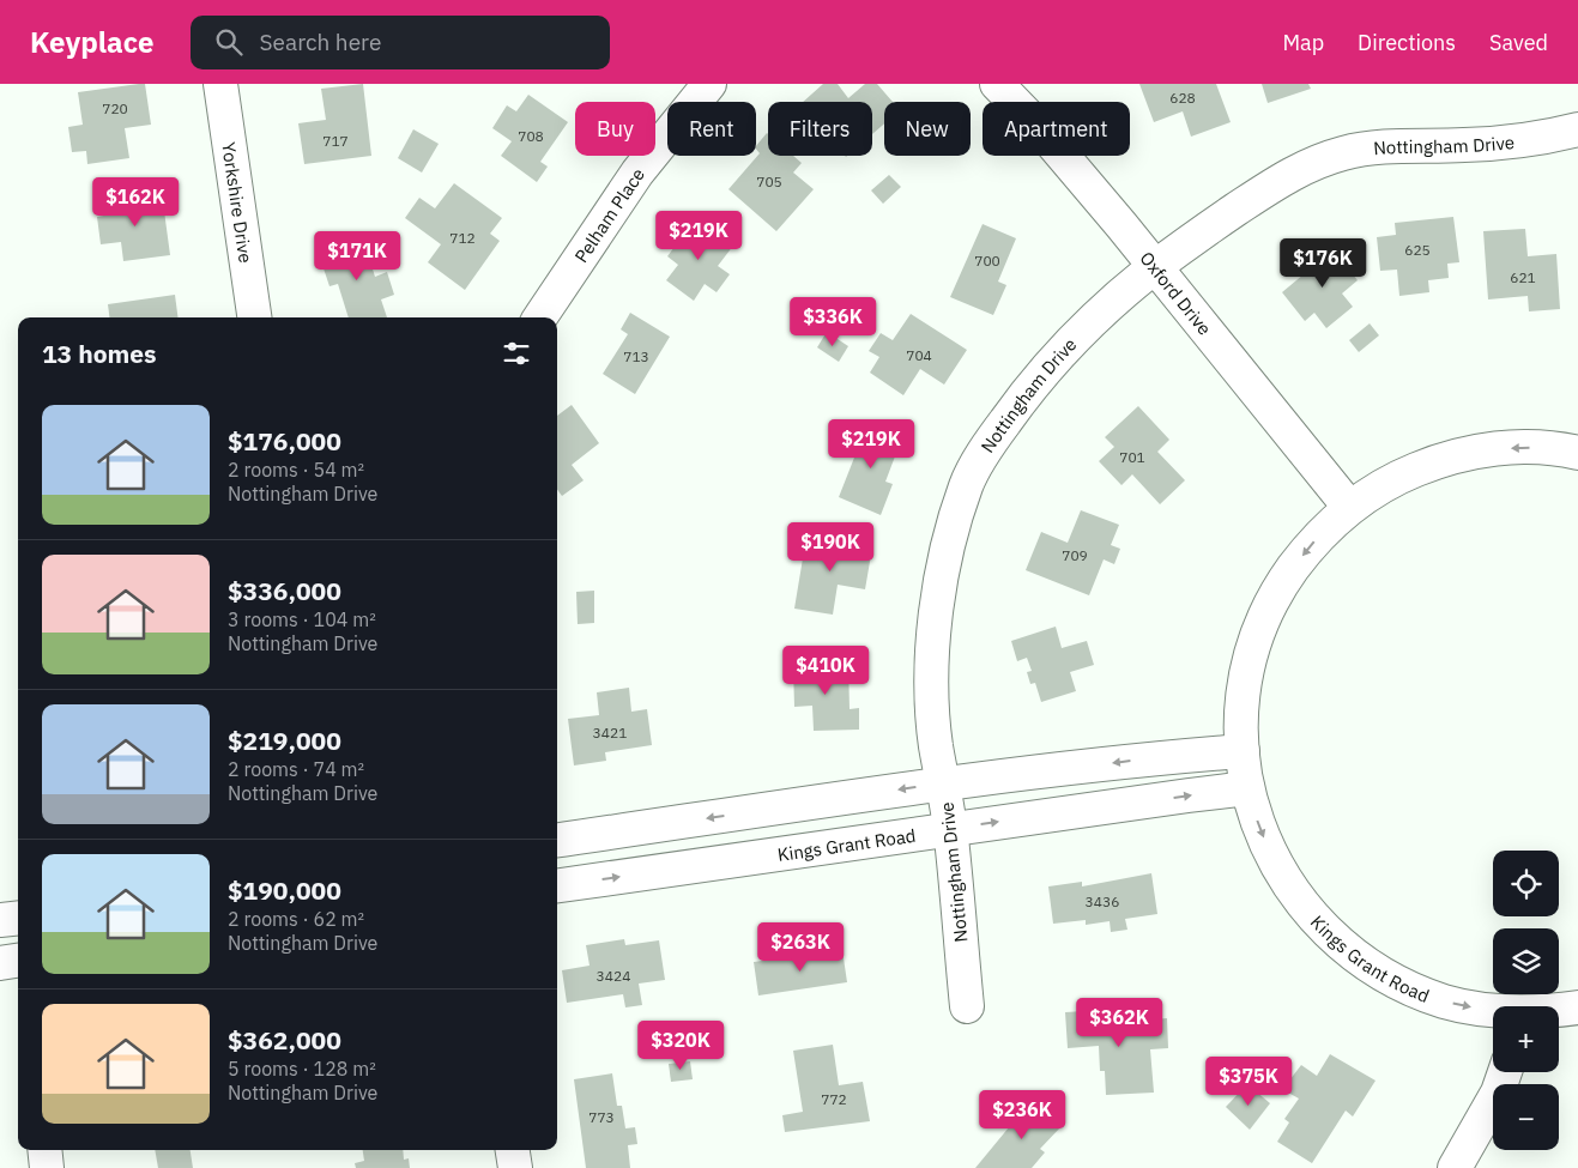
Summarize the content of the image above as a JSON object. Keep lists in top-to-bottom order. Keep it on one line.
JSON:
{"streets":{"street":["Nottingham Drive","Yorkshire Drive","Pelham Place","Oxford Drive","Kings Grant Road"]},"crossings":[["Nottingham Drive","Oxford Drive"],["Nottingham Drive","Kings Grant Road"],["Oxford Drive","Kings Grant Road"]],"house_numbers":["628","720","708","717","705","712","625","700","621","704","713","701","709","3421","3436","3424","772","773"],"page":{"header":"Keyplace","search":"Search here","nav":["Map","Directions","Saved"],"chip":["Buy","Rent","Filters","New","Apartment"],"price":["$162K","$219K","$171K","$176K","$336K","$219K","$190K","$410K","$263K","$362K","$320K","$375K","$236K"],"heading":"13 homes","list":[{"name":"$176,000","note":"2 rooms · 54 m² · Nottingham Drive"},{"name":"$336,000","note":"3 rooms · 104 m² · Nottingham Drive"},{"name":"$219,000","note":"2 rooms · 74 m² · Nottingham Drive"},{"name":"$190,000","note":"2 rooms · 62 m² · Nottingham Drive"},{"name":"$362,000","note":"5 rooms · 128 m² · Nottingham Drive"}],"map_buttons":["+","−"]}}
